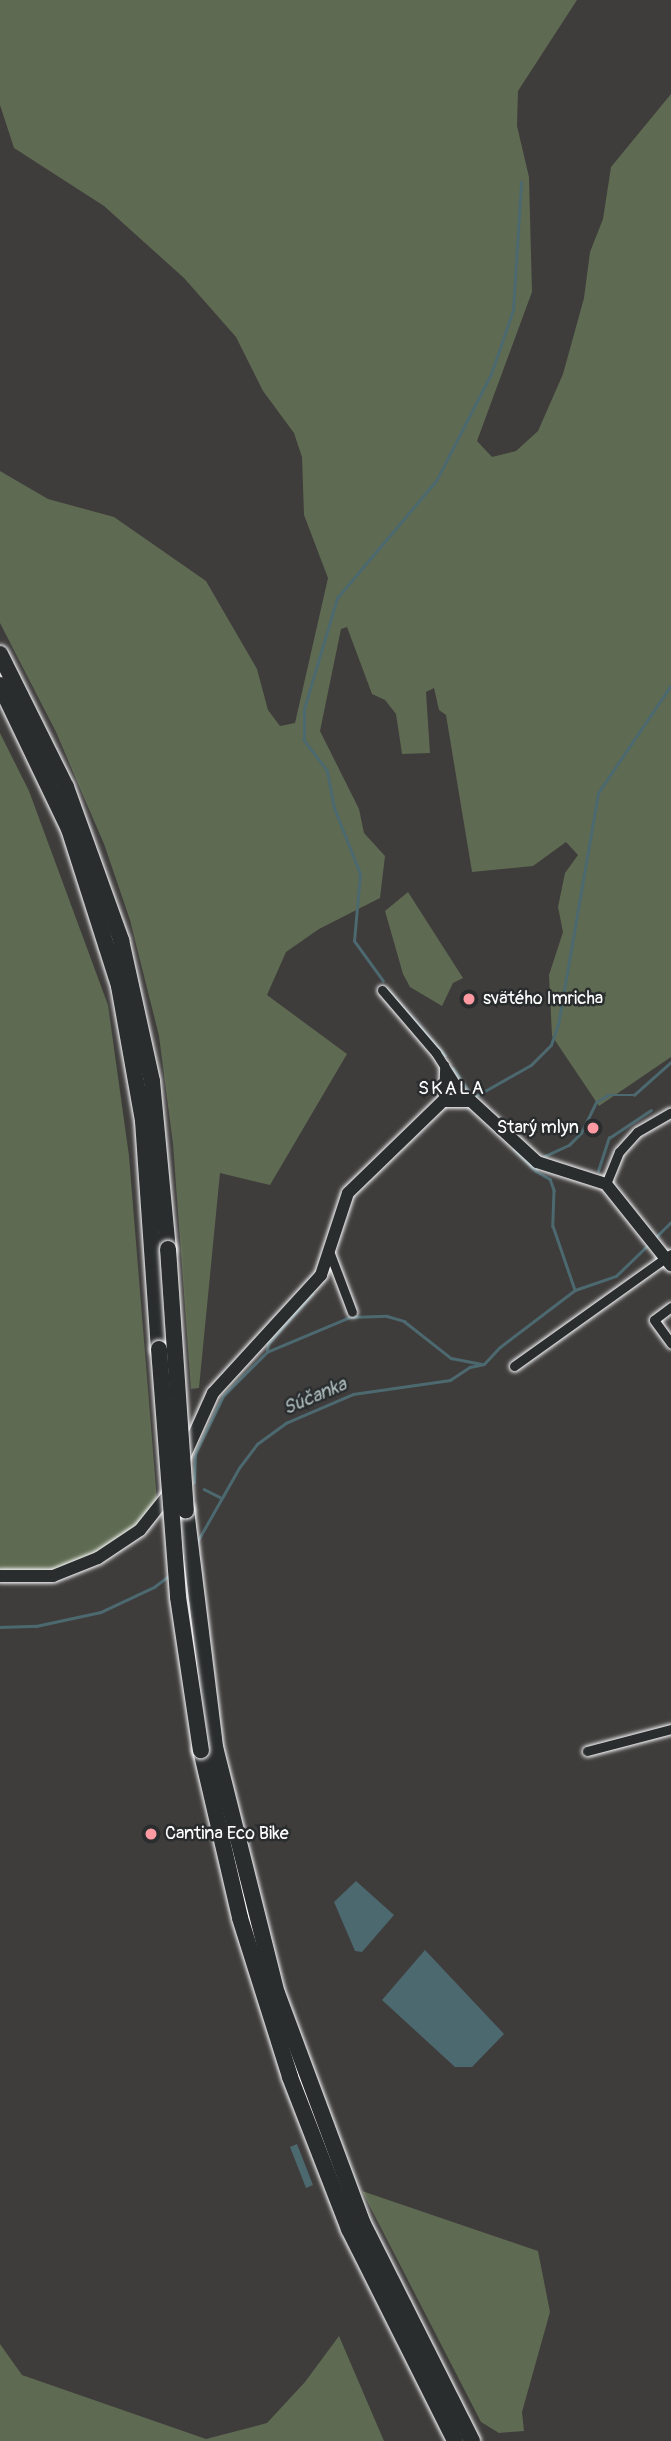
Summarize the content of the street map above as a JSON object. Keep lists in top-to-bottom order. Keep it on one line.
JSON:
{"districts":["SKALA"],"water":["Súčanka"],"places":["svätého Imricha","Starý mlyn","Cantina Eco Bike"]}
